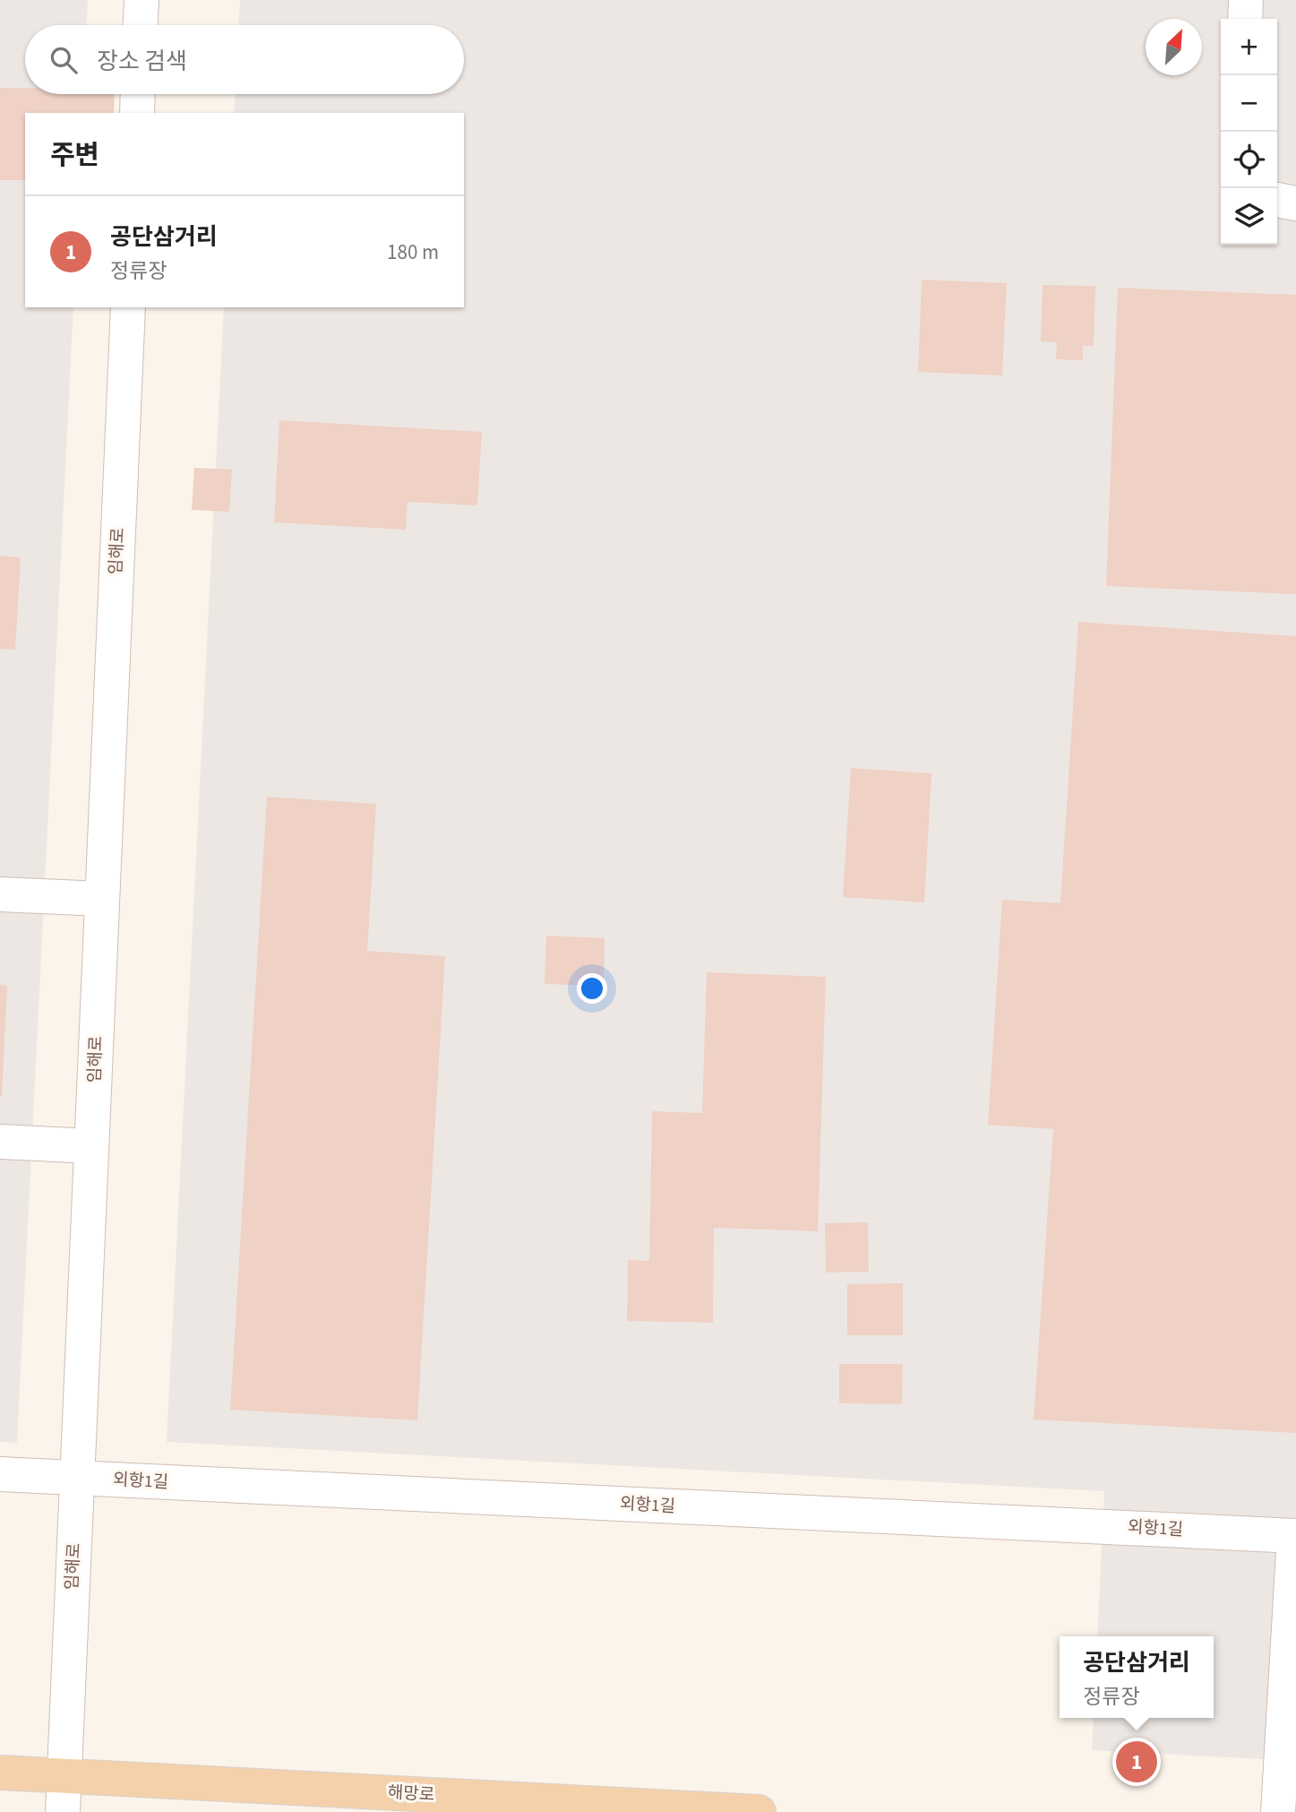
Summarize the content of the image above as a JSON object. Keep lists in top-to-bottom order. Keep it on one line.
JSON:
{"streets":{"main road":["해망로"],"street":["임해로","외항1길"]},"crossings":[["임해로","외항1길"],["임해로","해망로"]],"north":"top right","page":{"map_buttons":["+","−"],"search":"장소 검색","heading":"주변","list":[{"mark":"1","name":"공단삼거리","note":"정류장","value":"180 m"}],"popup":["공단삼거리","정류장"],"pins":"1"}}
